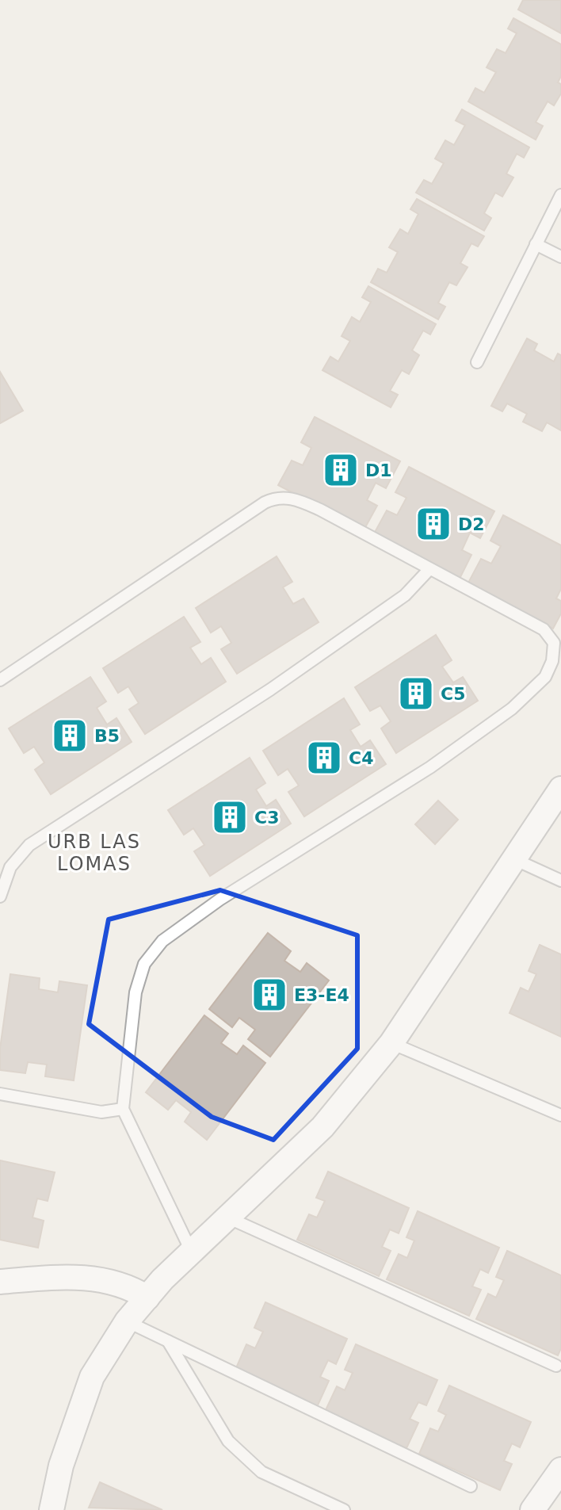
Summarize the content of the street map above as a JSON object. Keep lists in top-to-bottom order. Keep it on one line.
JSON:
{"districts":["URB LAS LOMAS"],"places":{"building":["D1","D2","C5","B5","C4","C3","E3-E4"]}}
